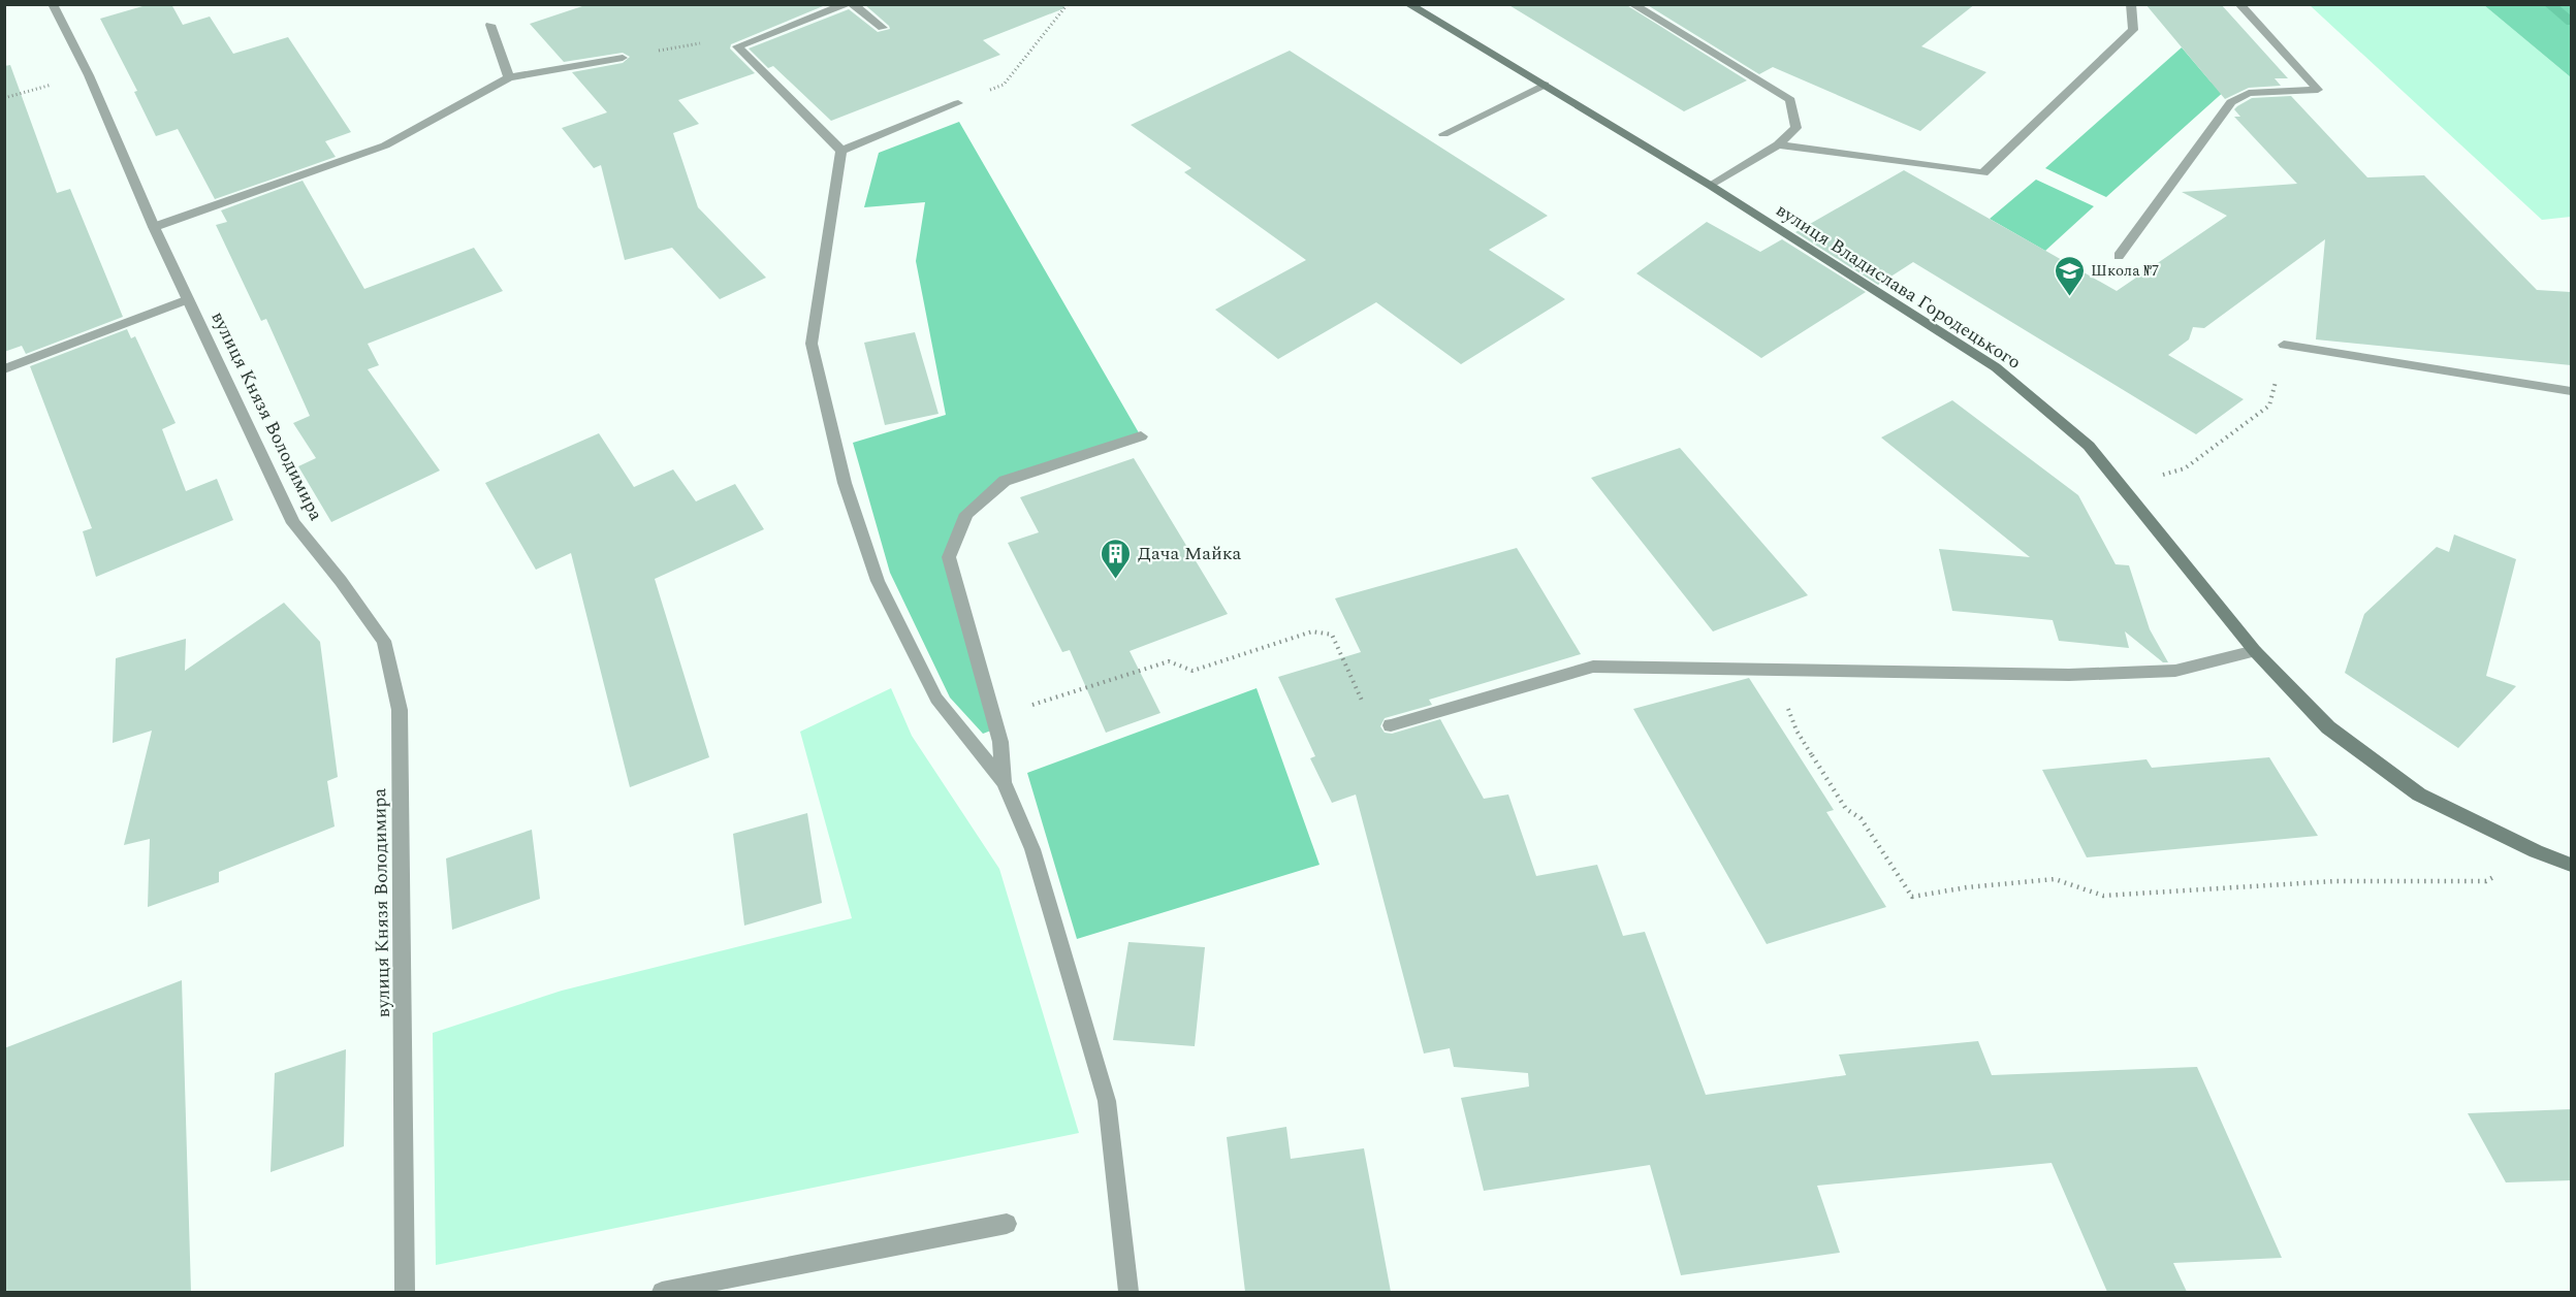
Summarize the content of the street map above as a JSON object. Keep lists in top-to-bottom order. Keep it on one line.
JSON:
{"streets":{"street":["вулиця Владислава Городецького","вулиця Князя Володимира"]},"places":{"school or university":["Школа №7"],"building":["Дача Майка"]}}
